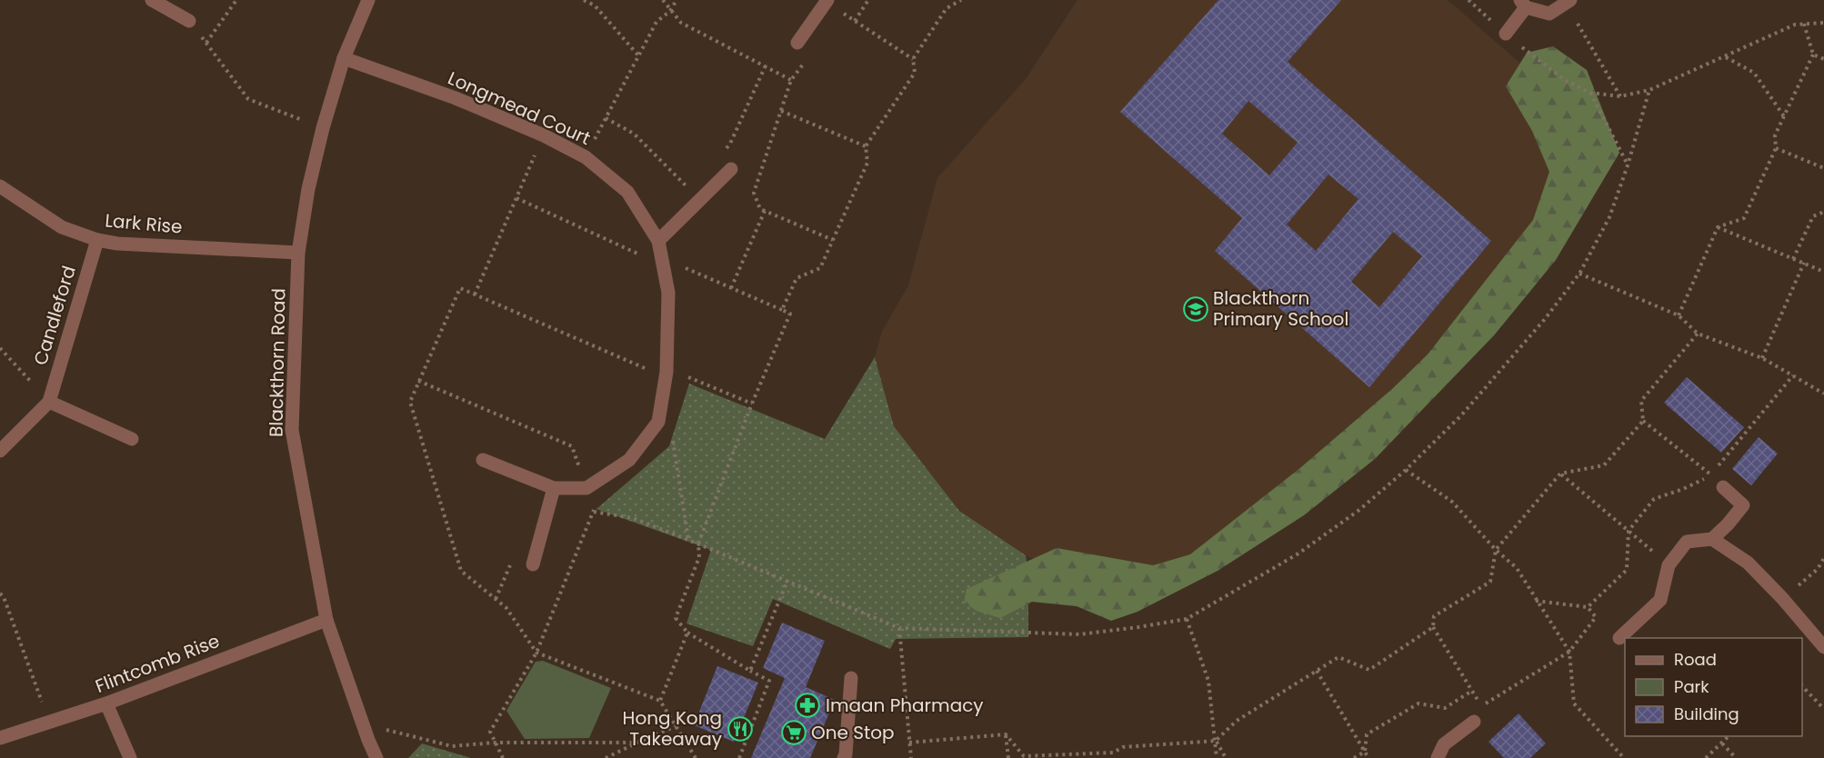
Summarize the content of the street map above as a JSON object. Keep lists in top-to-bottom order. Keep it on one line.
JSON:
{"streets":{"street":["Longmead Court","Lark Rise","Candleford","Blackthorn Road","Flintcomb Rise"]},"crossings":[["Longmead Court","Blackthorn Road"],["Lark Rise","Candleford"],["Lark Rise","Blackthorn Road"],["Blackthorn Road","Flintcomb Rise"]],"places":{"school or university":["Blackthorn Primary School"],"pharmacy":["Imaan Pharmacy"],"restaurant":["Hong Kong Takeaway"],"supermarket":["One Stop"]},"legend":["Road","Park","Building"]}
